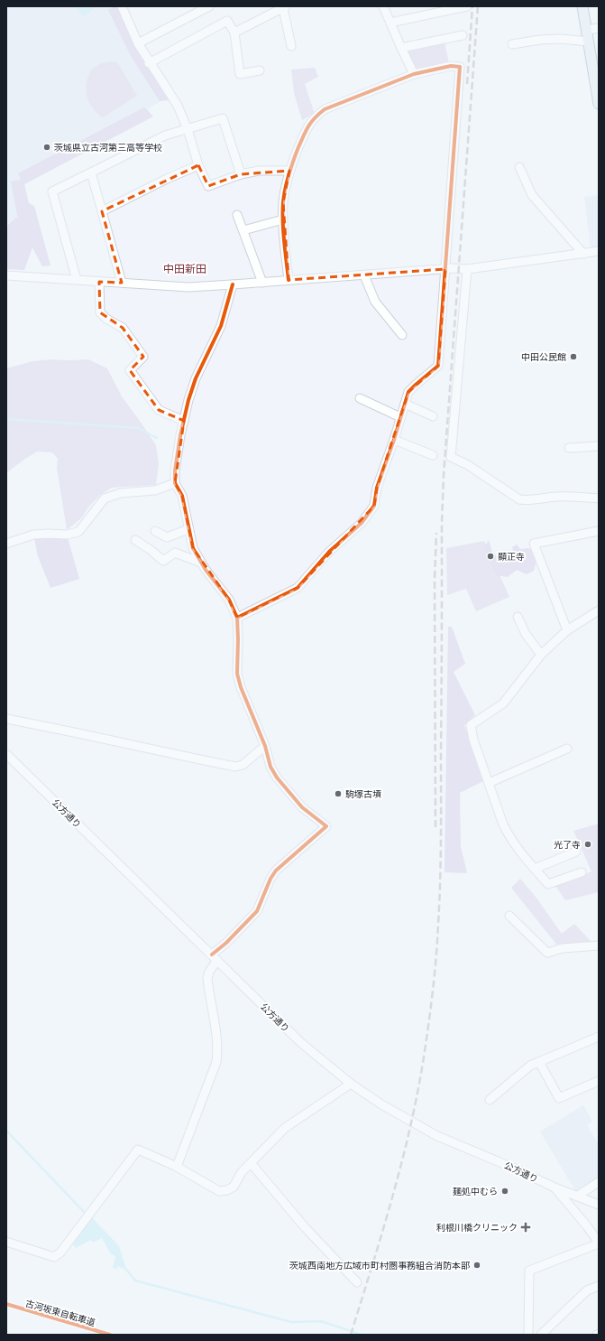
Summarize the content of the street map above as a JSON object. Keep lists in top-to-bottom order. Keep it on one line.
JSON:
{"streets":{"street":["公方通り"],"cycle path":["古河坂東自転車道"]},"districts":["中田新田"],"places":{"other":["茨城県立古河第三高等学校","中田公民館","顯正寺","駒塚古墳","光了寺","麺処中むら","茨城西南地方広域市町村圏事務組合消防本部"],"health":["利根川橋クリニック"]}}
